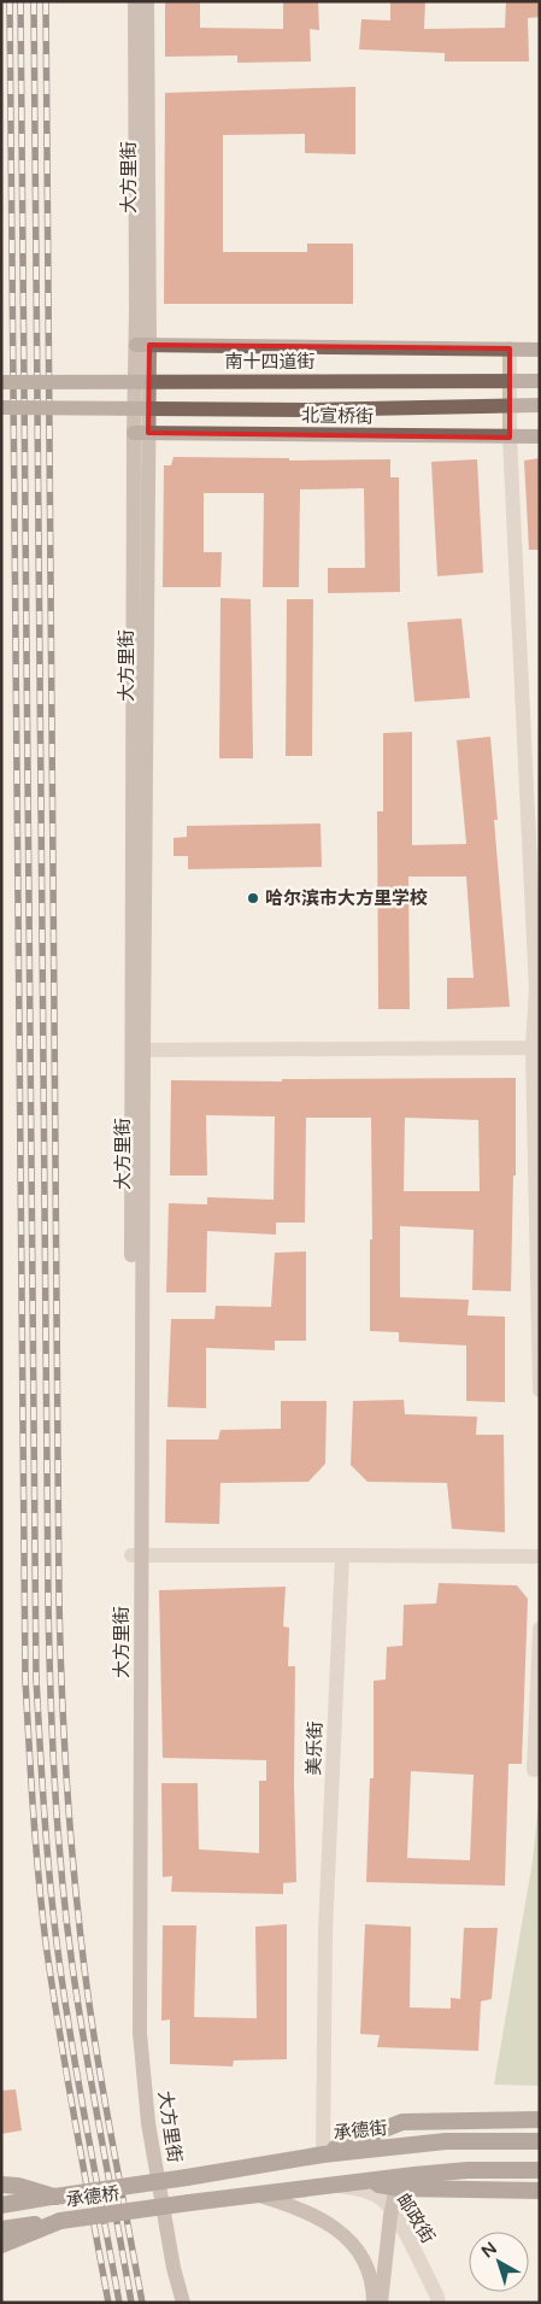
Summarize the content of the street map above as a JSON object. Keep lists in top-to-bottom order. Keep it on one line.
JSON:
{"streets":{"highway":["承德街","承德桥"],"main road":["大方里街","南十四道街","北宣桥街"],"street":["美乐街","邮政街"]},"crossings":[["大方里街","北宣桥街"],["美乐街","承德街"],["承德街","承德桥"]],"places":["哈尔滨市大方里学校"],"north":"top left"}
